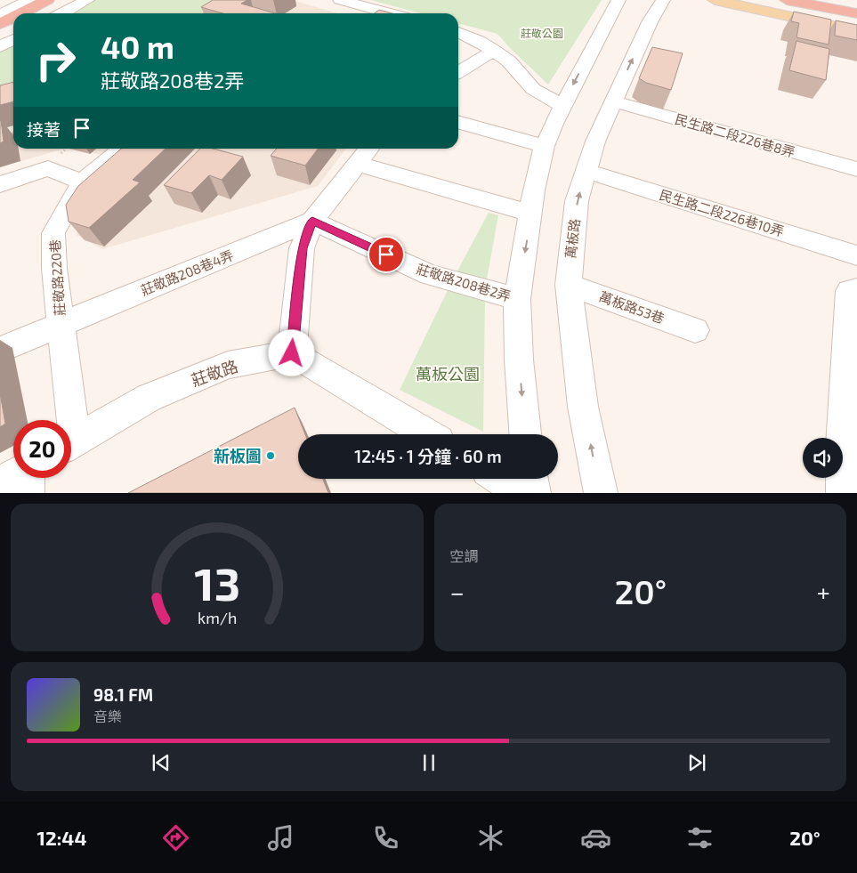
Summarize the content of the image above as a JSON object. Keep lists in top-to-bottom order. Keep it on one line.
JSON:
{"streets":{"street":["民生路二段226巷8弄","民生路二段226巷10弄","萬板路","莊敬路208巷4弄","莊敬路220巷","莊敬路208巷2弄","萬板路53巷","莊敬路"]},"crossings":[["民生路二段226巷8弄","萬板路"],["民生路二段226巷10弄","萬板路"],["萬板路","萬板路53巷"],["莊敬路208巷4弄","莊敬路220巷"],["莊敬路208巷4弄","莊敬路208巷2弄"]],"parks":["莊敬公園","萬板公園"],"places":["新板圖"],"page":{"turn":["40 m","莊敬路208巷2弄"],"then":"接著","limit":"20","trip":"12:45 · 1 分鐘 · 60 m","tile":"空調","heat":["−","20°","+"],"song":["98.1 FM","音樂"],"tabs":["12:44","20°"],"gauge":["13","km/h"]}}
